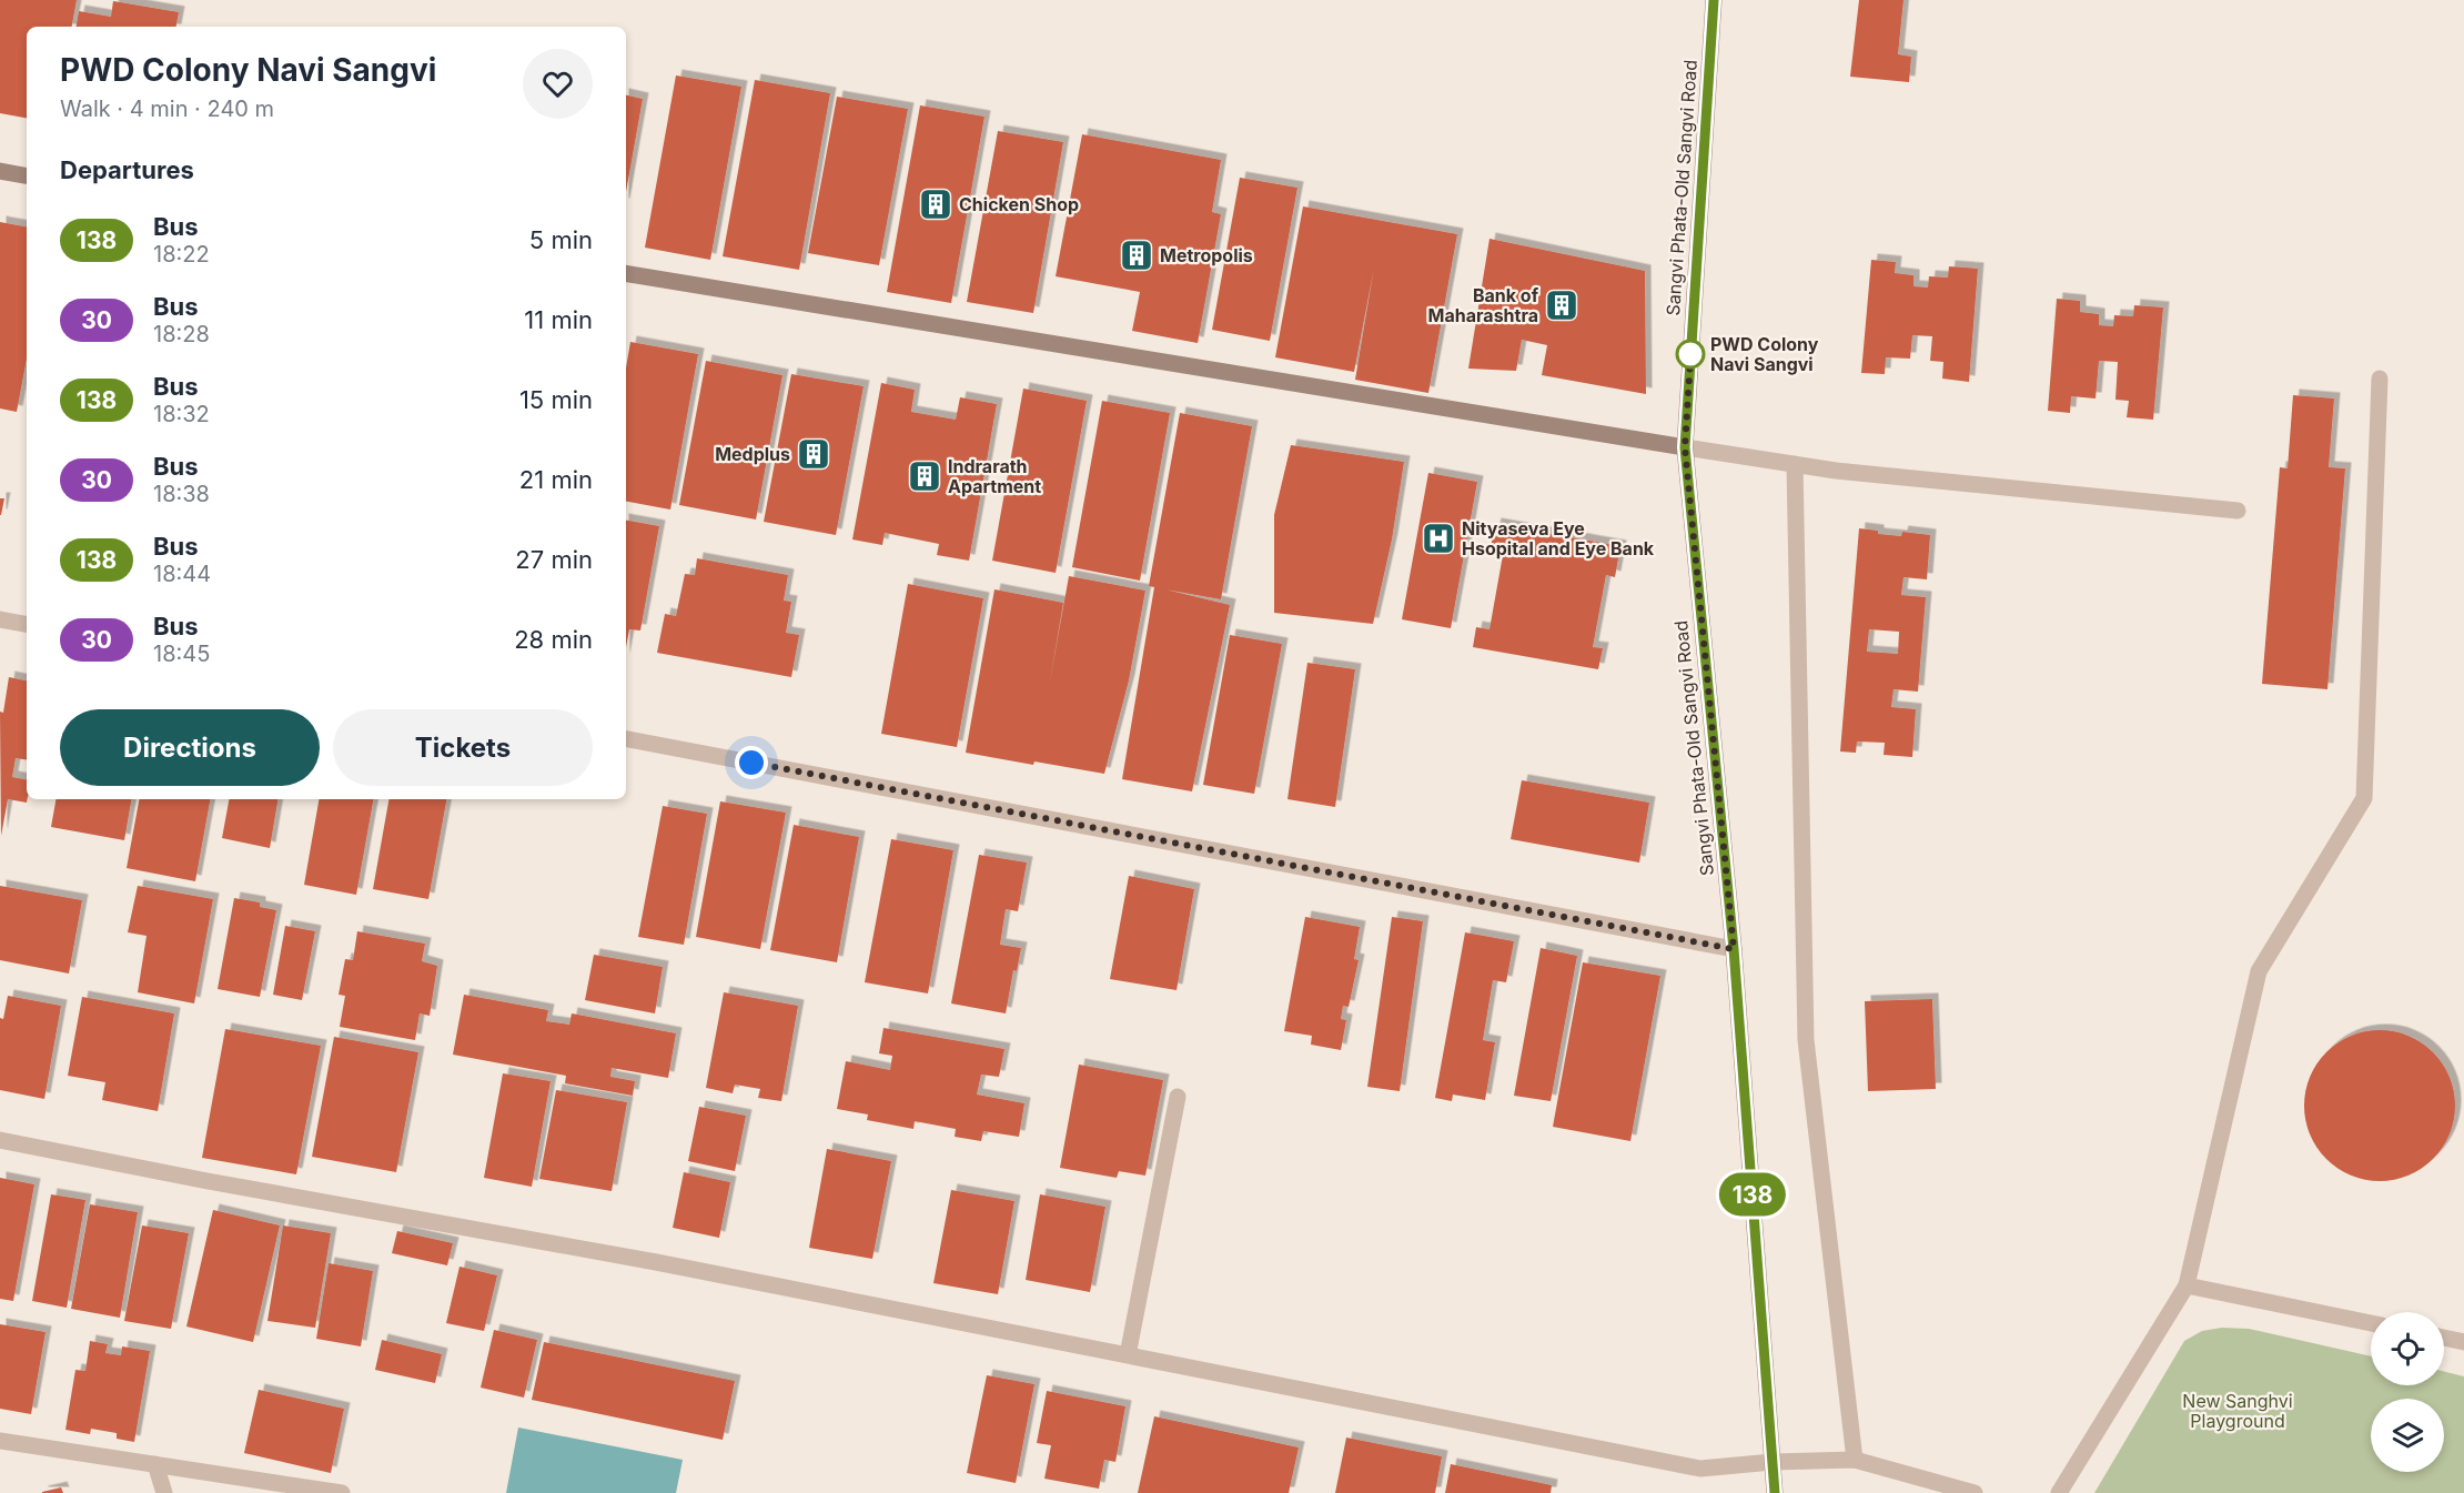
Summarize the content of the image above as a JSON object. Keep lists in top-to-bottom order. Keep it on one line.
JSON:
{"streets":{"main road":["Sangvi Phata-Old Sangvi Road"]},"parks":["New Sanghvi Playground"],"places":{"building":["Chicken Shop","Metropolis","Bank of Maharashtra","Medplus","Indrarath Apartment"],"other":["PWD Colony Navi Sangvi"],"hospital":["Nityaseva Eye Hsopital and Eye Bank"]},"lines":["bus line 138"],"page":{"on_map":"138","heading":[["PWD Colony Navi Sangvi","Walk · 4 min · 240 m"],"Departures"],"list":[{"mark":"138","name":"Bus","note":"18:22","value":"5 min"},{"mark":"30","name":"Bus","note":"18:28","value":"11 min"},{"mark":"138","name":"Bus","note":"18:32","value":"15 min"},{"mark":"30","name":"Bus","note":"18:38","value":"21 min"},{"mark":"138","name":"Bus","note":"18:44","value":"27 min"},{"mark":"30","name":"Bus","note":"18:45","value":"28 min"}],"buttons":["Directions","Tickets"]}}
